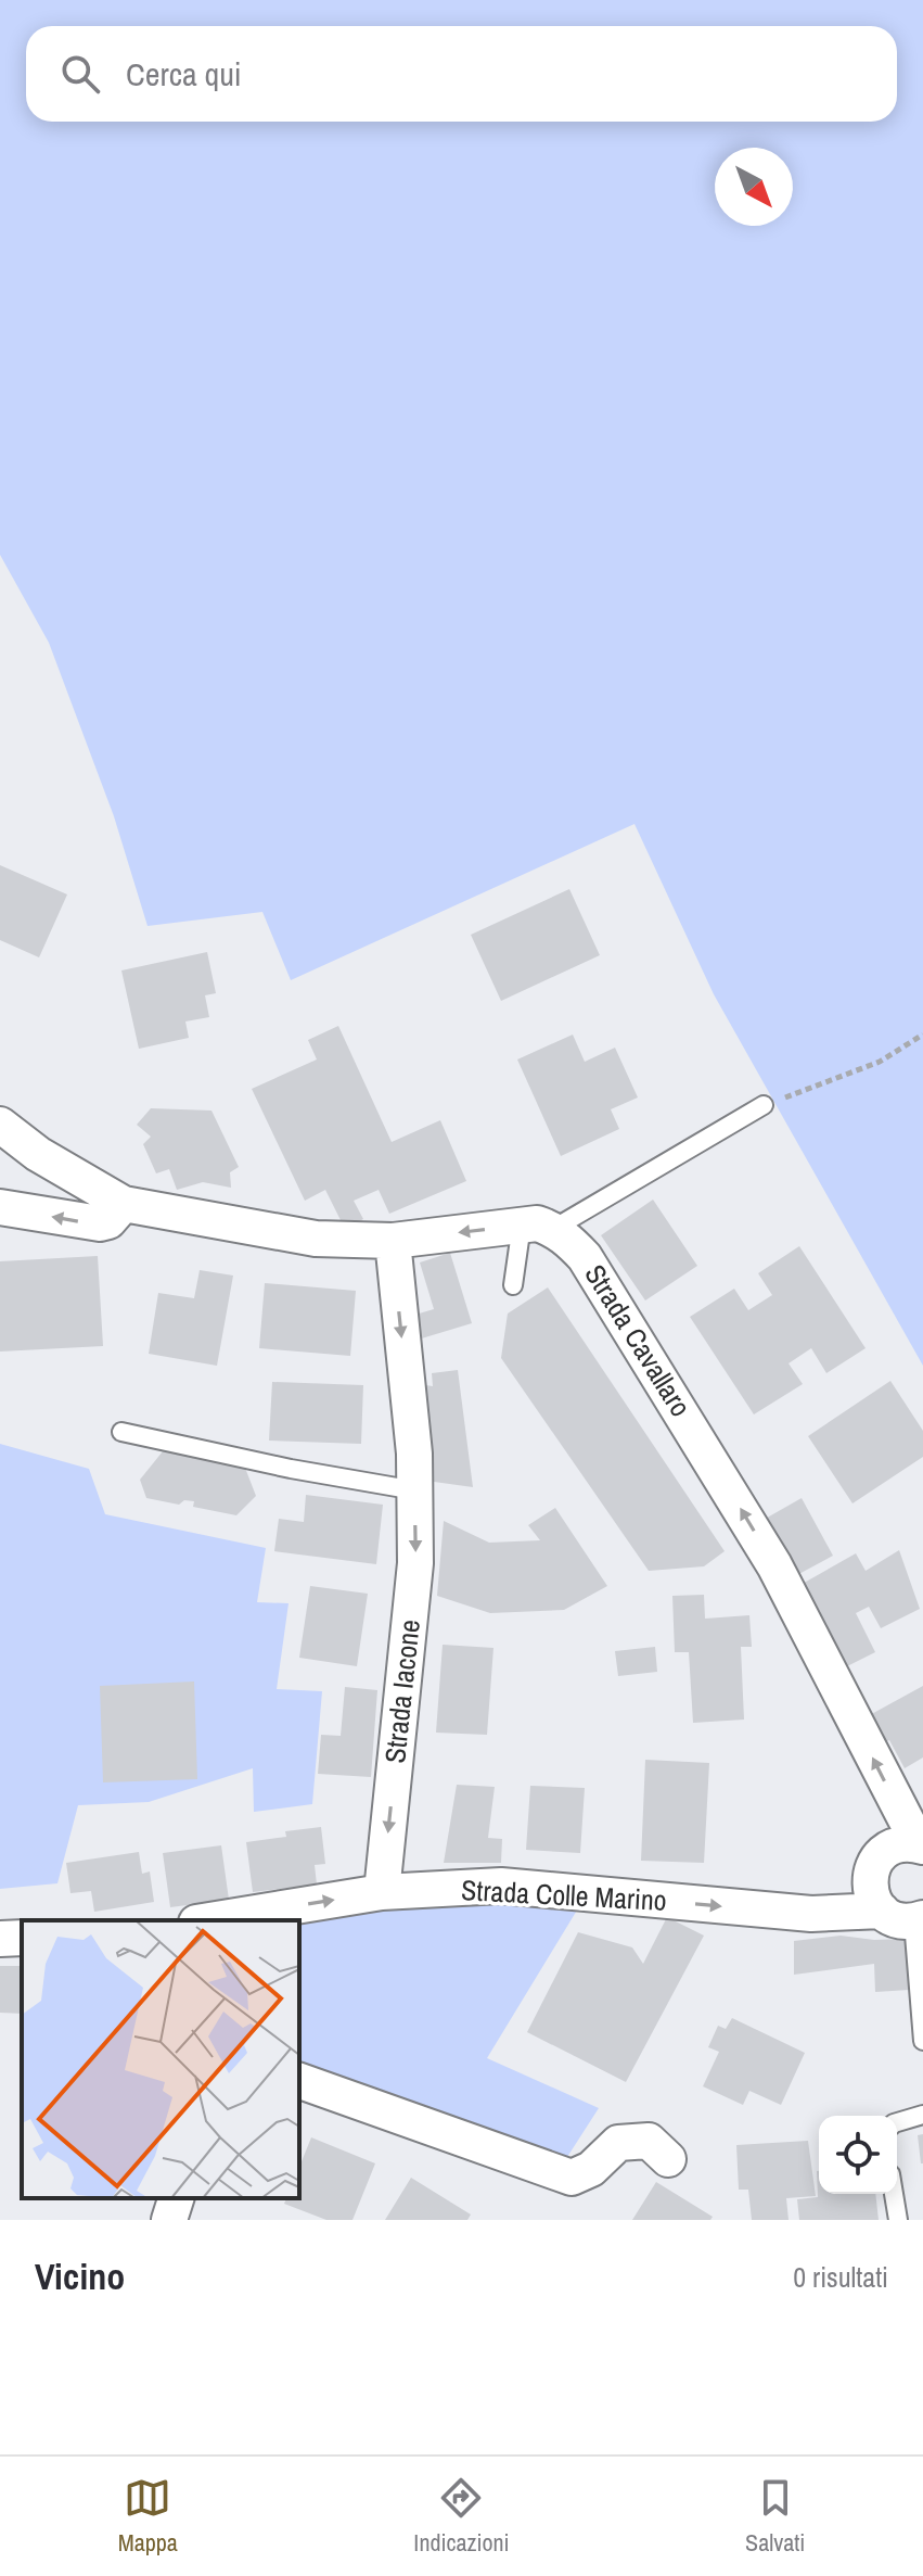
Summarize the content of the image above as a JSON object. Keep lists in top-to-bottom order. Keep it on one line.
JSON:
{"streets":{"street":["Strada Cavallaro","Strada Iacone","Strada Colle Marino"]},"crossings":[["Strada Iacone","Strada Colle Marino"]],"one_way":["Strada Cavallaro","Strada Iacone"],"north":"bottom right","page":{"search":"Cerca qui","heading":["Vicino","0 risultati"],"nav":["Mappa","Indicazioni","Salvati"]}}
